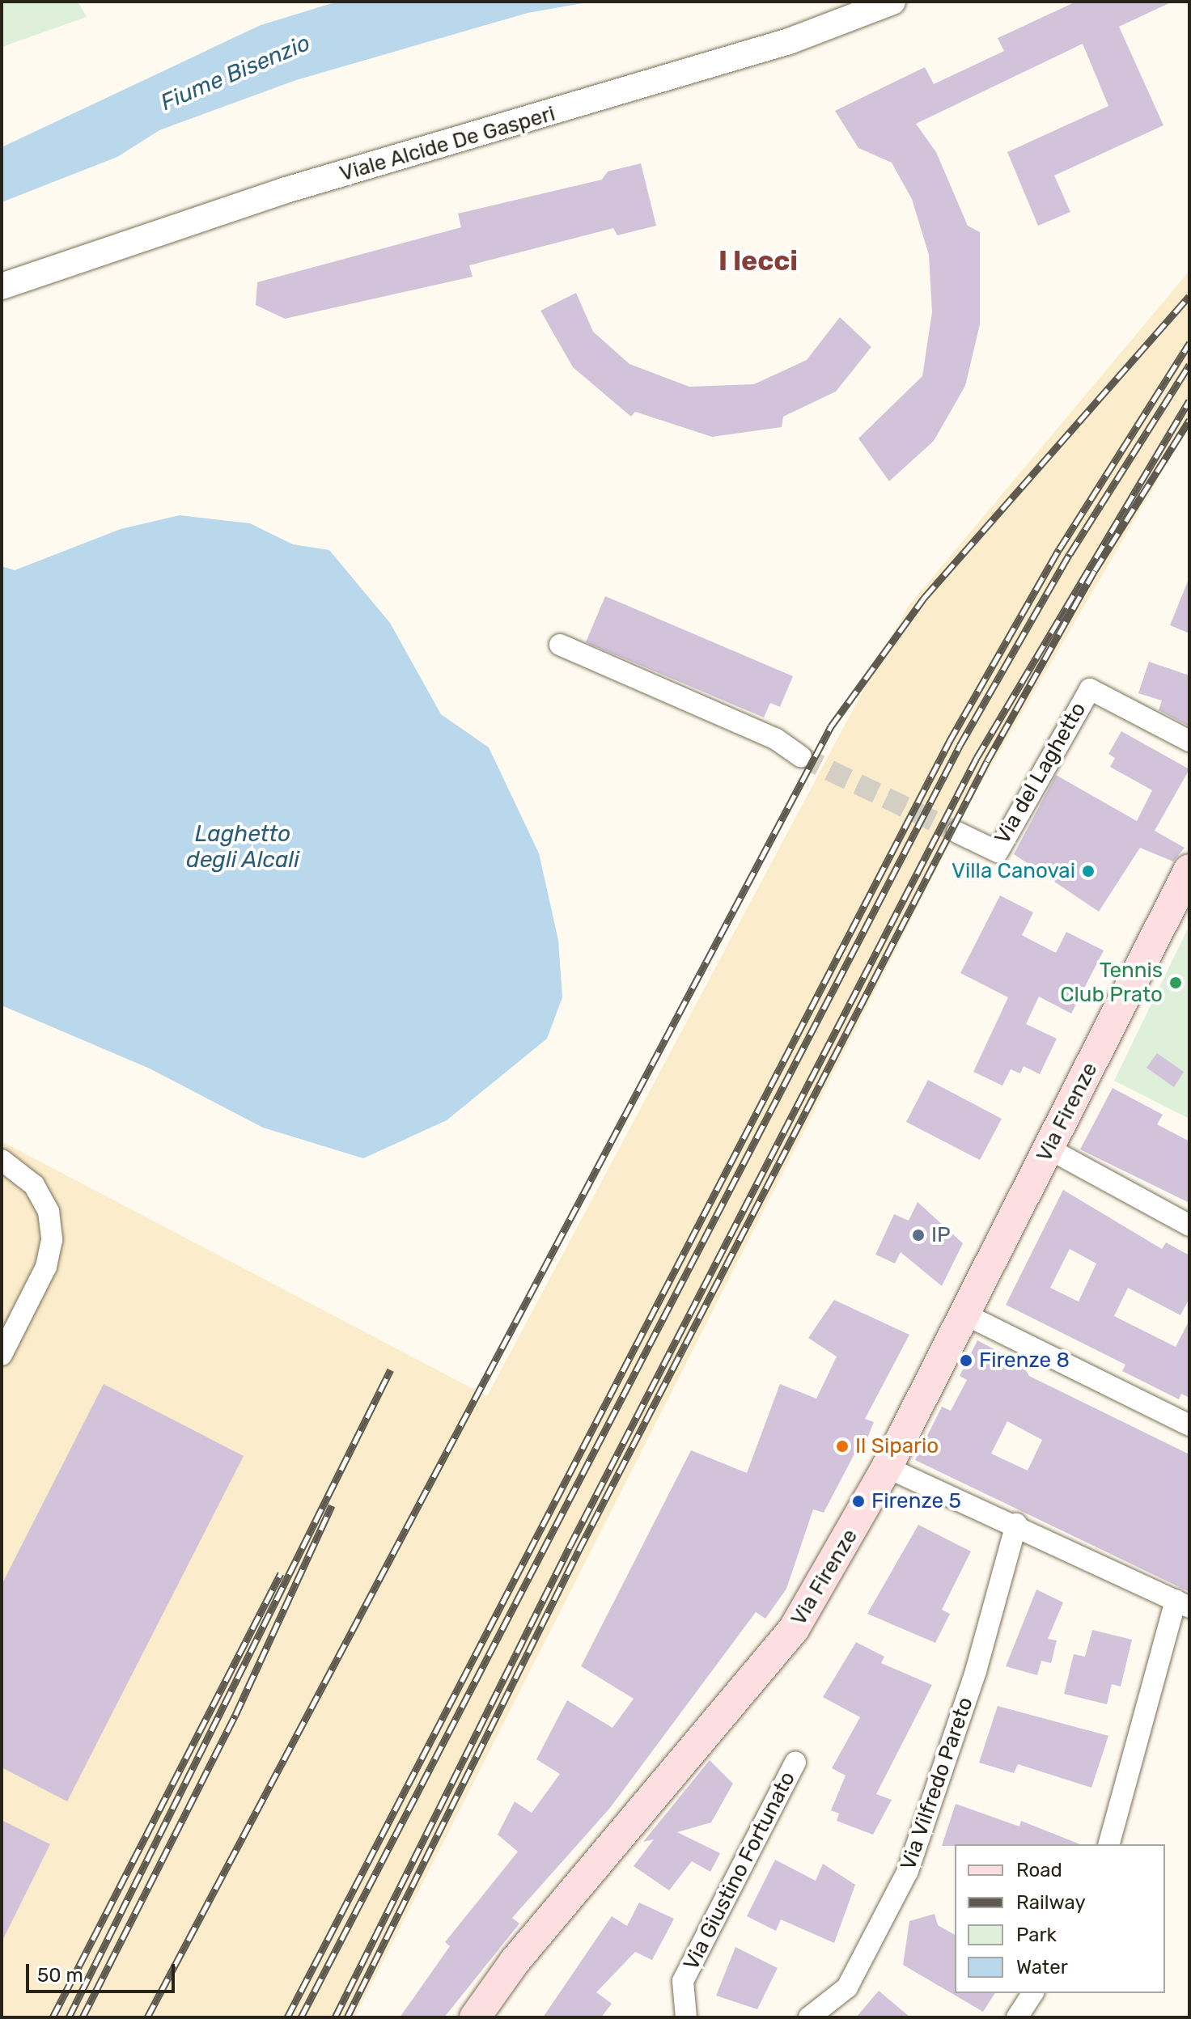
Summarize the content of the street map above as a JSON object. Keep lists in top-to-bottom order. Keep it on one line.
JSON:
{"streets":{"main road":["Via Firenze"],"street":["Viale Alcide De Gasperi","Via del Laghetto","Via Vilfredo Pareto","Via Giustino Fortunato"]},"districts":["I lecci"],"water":["Fiume Bisenzio","Laghetto degli Alcali"],"places":["Villa Canovai","Tennis Club Prato","IP","Firenze 8","Il Sipario","Firenze 5"],"legend":["Road","Railway","Park","Water"],"scale_bar":"50 m"}
